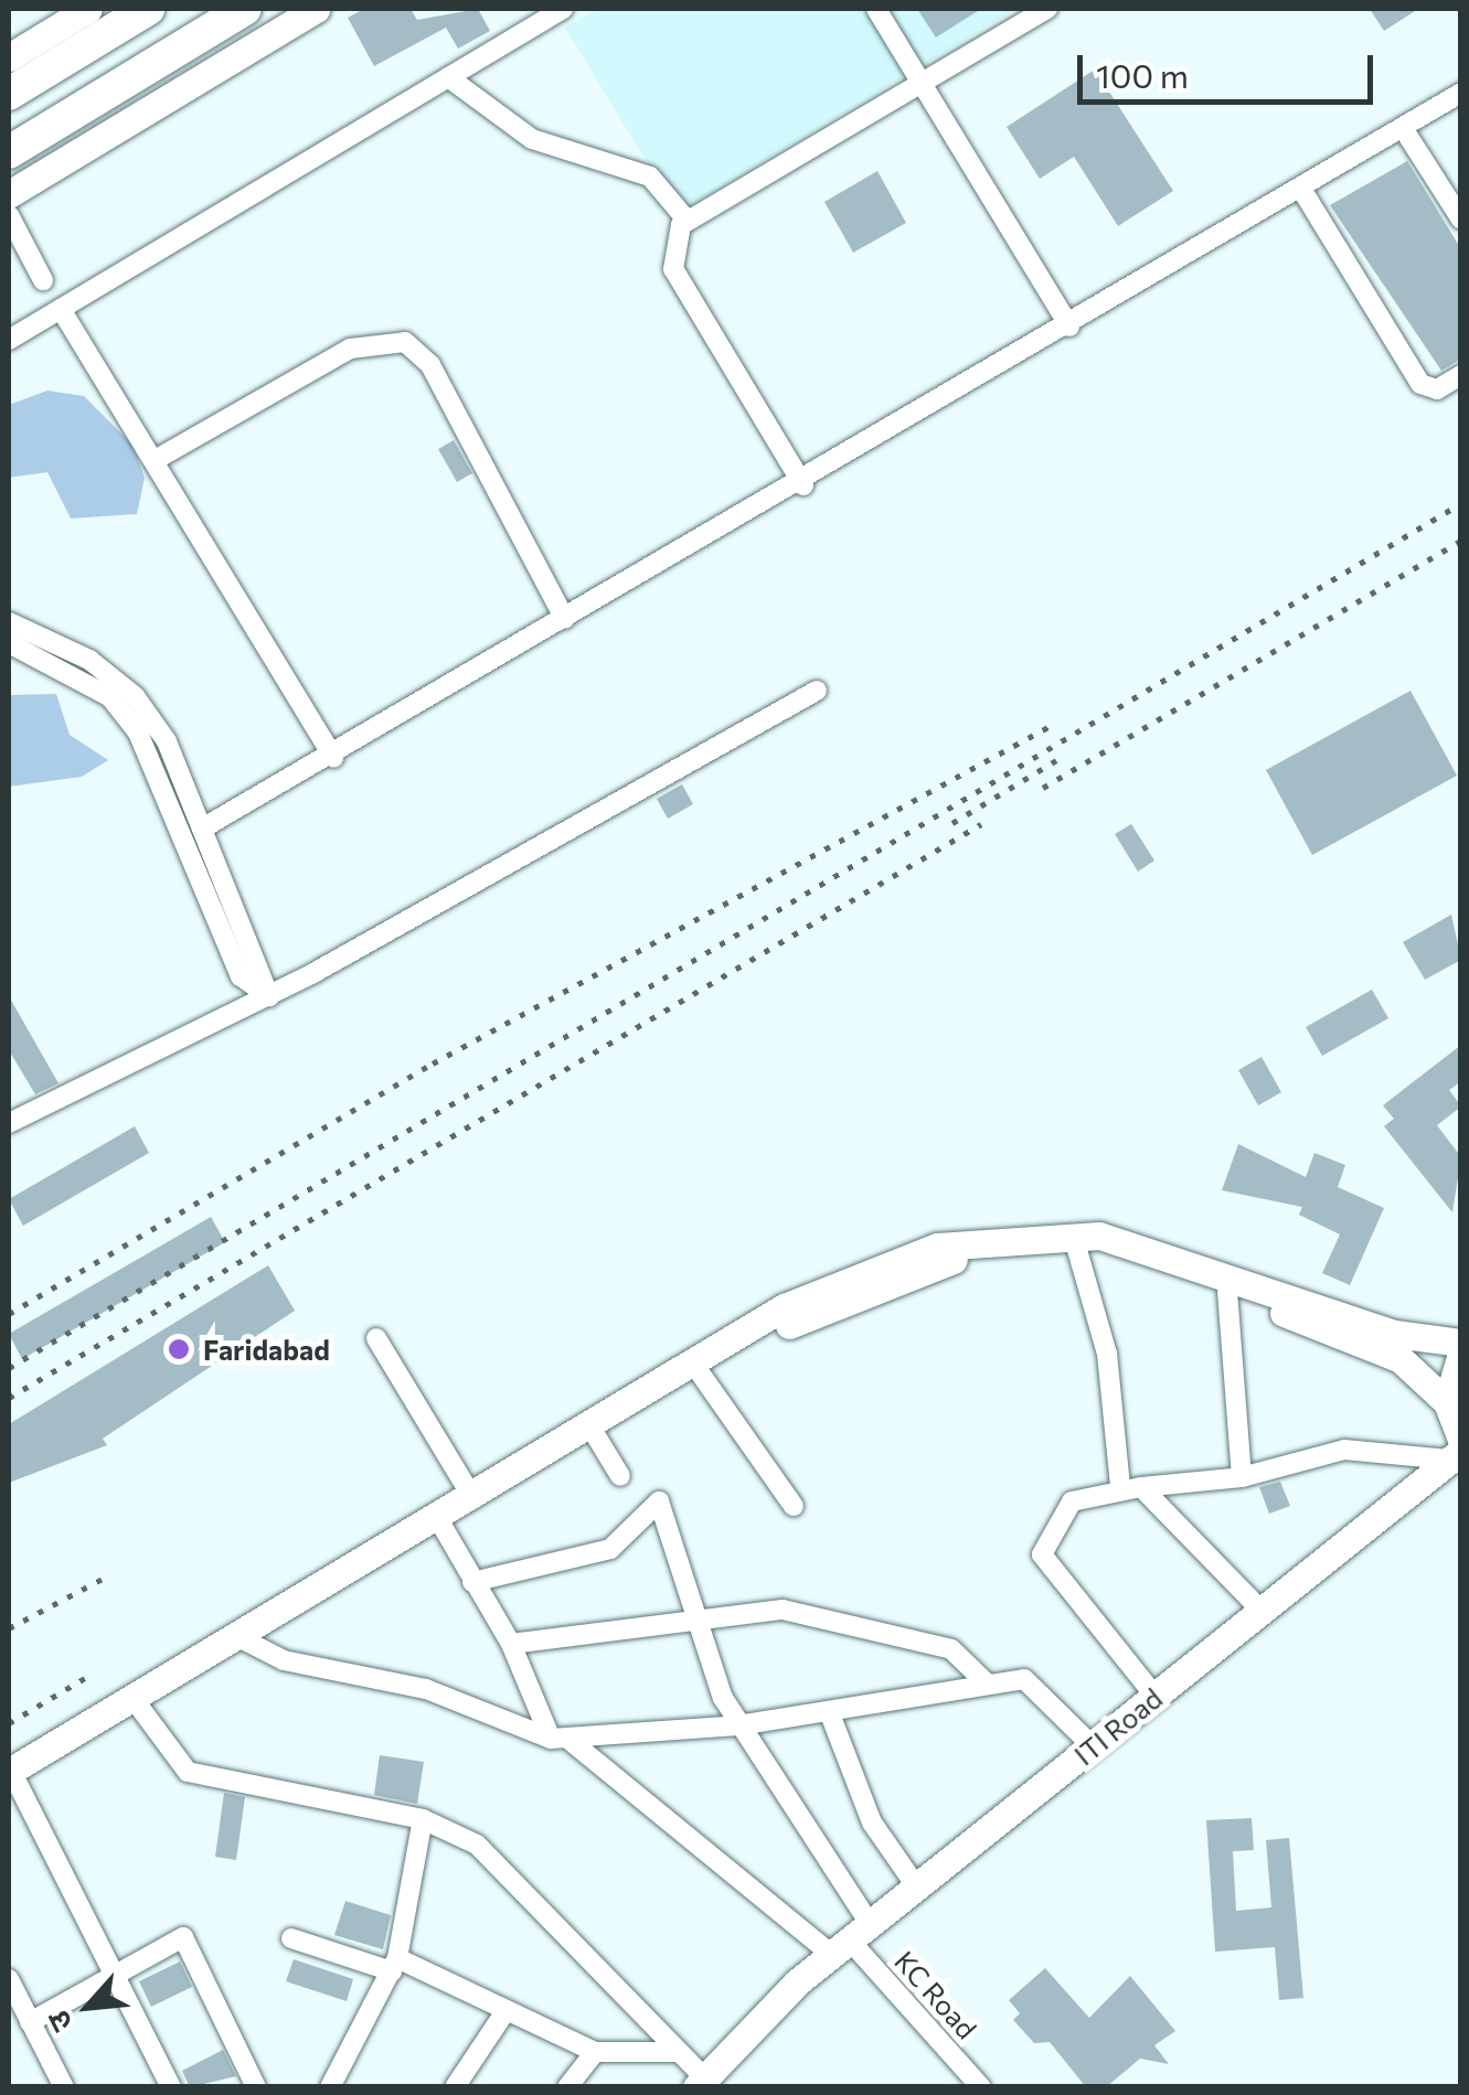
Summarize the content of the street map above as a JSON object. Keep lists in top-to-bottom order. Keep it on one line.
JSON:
{"streets":{"street":["ITI Road","KC Road"]},"crossings":[["ITI Road","KC Road"]],"places":["Faridabad"],"scale_bar":"100 m","north":"bottom left"}
